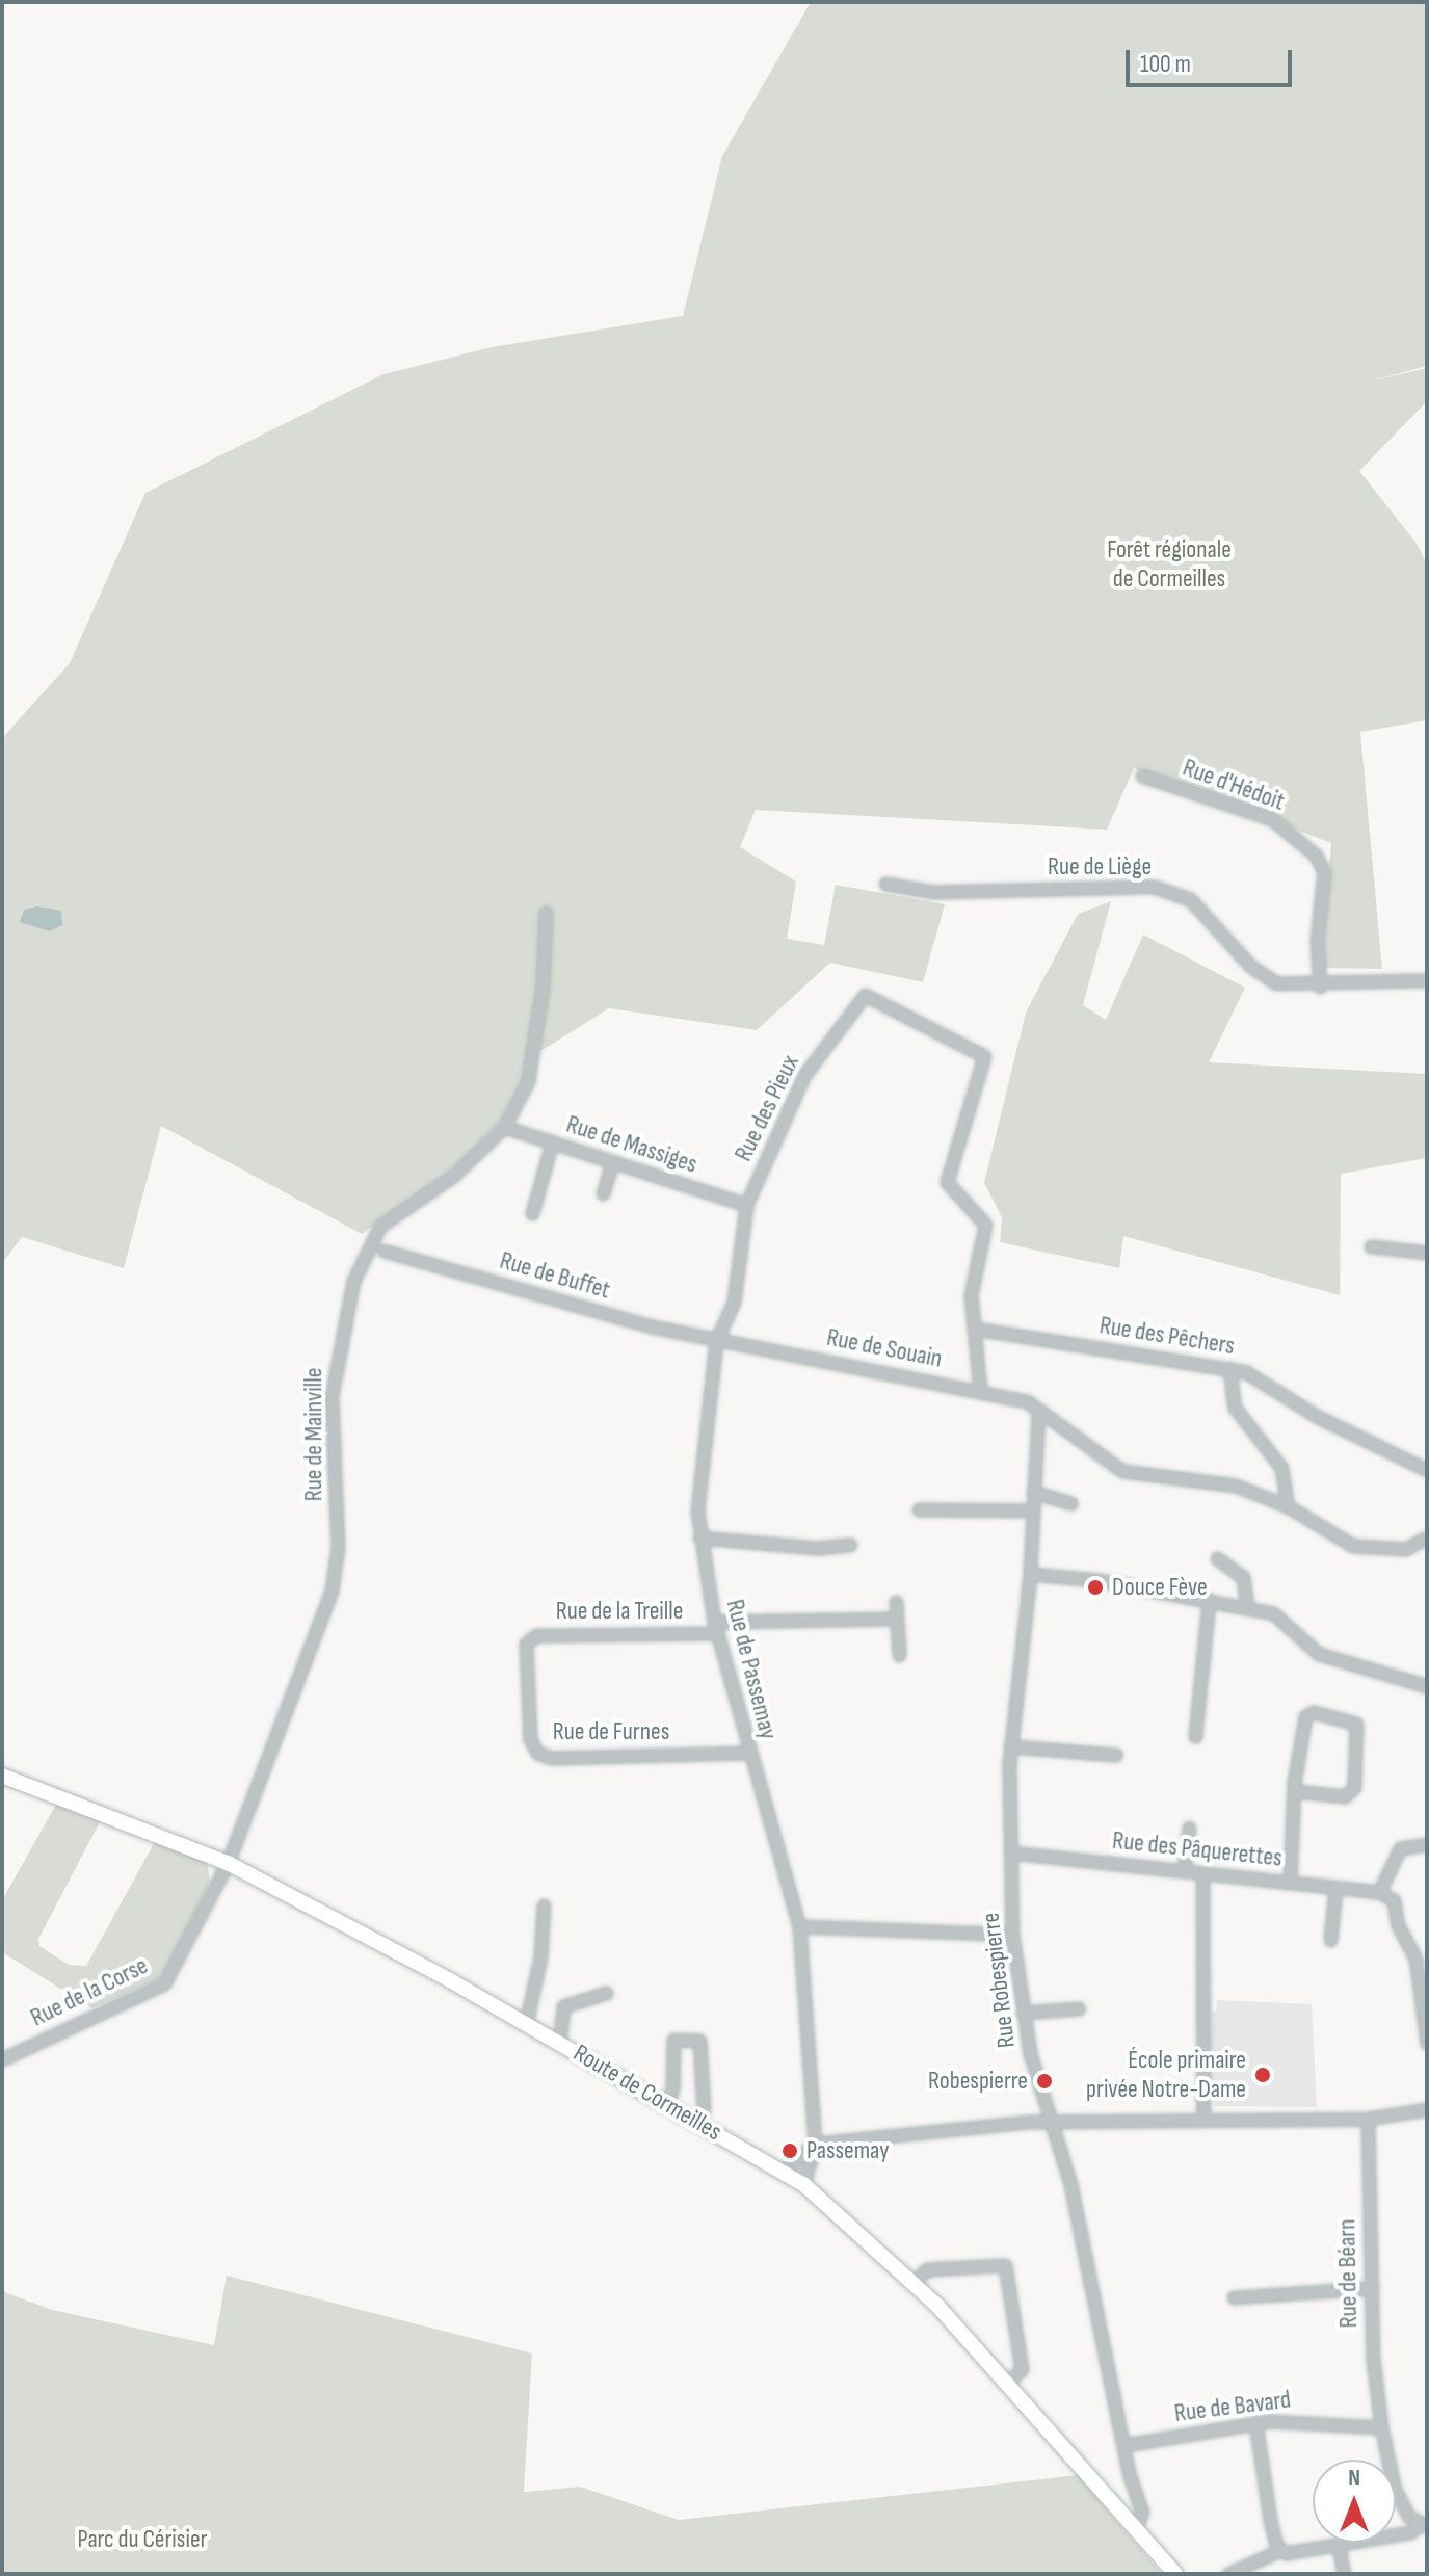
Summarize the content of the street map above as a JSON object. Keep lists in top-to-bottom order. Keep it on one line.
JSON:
{"streets":{"main road":["Route de Cormeilles"],"street":["Rue d'Hédoit","Rue de Liège","Rue des Pieux","Rue de Massiges","Rue de Buffet","Rue des Pêchers","Rue de Souain","Rue de Mainville","Rue de la Treille","Rue de Passemay","Rue de Furnes","Rue des Pâquerettes","Rue Robespierre","Rue de la Corse","Rue de Béarn","Rue de Bavard"]},"crossings":[["Rue d'Hédoit","Rue de Liège"],["Rue des Pieux","Rue de Massiges"],["Rue des Pieux","Rue des Pêchers"],["Rue des Pieux","Rue de Passemay"],["Rue de Massiges","Rue de Mainville"],["Rue de Massiges","Rue de Passemay"],["Rue de Buffet","Rue de Souain"],["Rue de Buffet","Rue de Passemay"],["Rue de Souain","Rue de Passemay"],["Rue de Souain","Rue Robespierre"],["Rue de Mainville","Rue de la Corse"],["Rue de Mainville","Route de Cormeilles"],["Rue de la Treille","Rue de Passemay"],["Rue de la Treille","Rue de Furnes"],["Rue de Passemay","Rue de Furnes"],["Rue de Passemay","Route de Cormeilles"],["Rue des Pâquerettes","Rue Robespierre"],["Rue Robespierre","Route de Cormeilles"],["Rue Robespierre","Rue de Bavard"],["Rue de la Corse","Route de Cormeilles"],["Rue de Béarn","Rue de Bavard"]],"parks":["Forêt régionale de Cormeilles","Parc du Cérisier"],"places":["Douce Fève","École primaire privée Notre-Dame","Robespierre","Passemay"],"scale_bar":"100 m","north":"top"}
